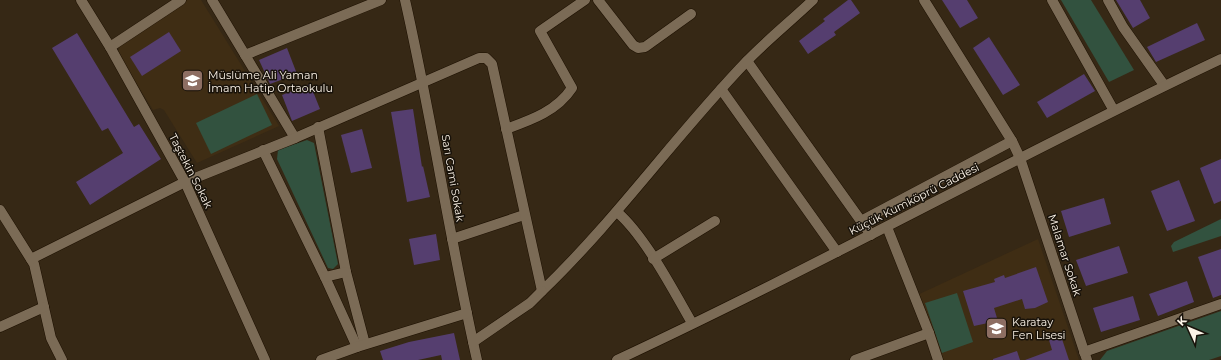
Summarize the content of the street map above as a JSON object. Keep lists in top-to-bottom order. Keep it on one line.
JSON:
{"streets":{"street":["Taştekin Sokak","Sarı Cami Sokak","Küçük Kumköprü Caddesi","Malamar Sokak"]},"crossings":[["Küçük Kumköprü Caddesi","Malamar Sokak"]],"places":{"school or university":["Müslüme Ali Yaman İmam Hatip Ortaokulu","Karatay Fen Lisesi"]},"north":"top left"}
